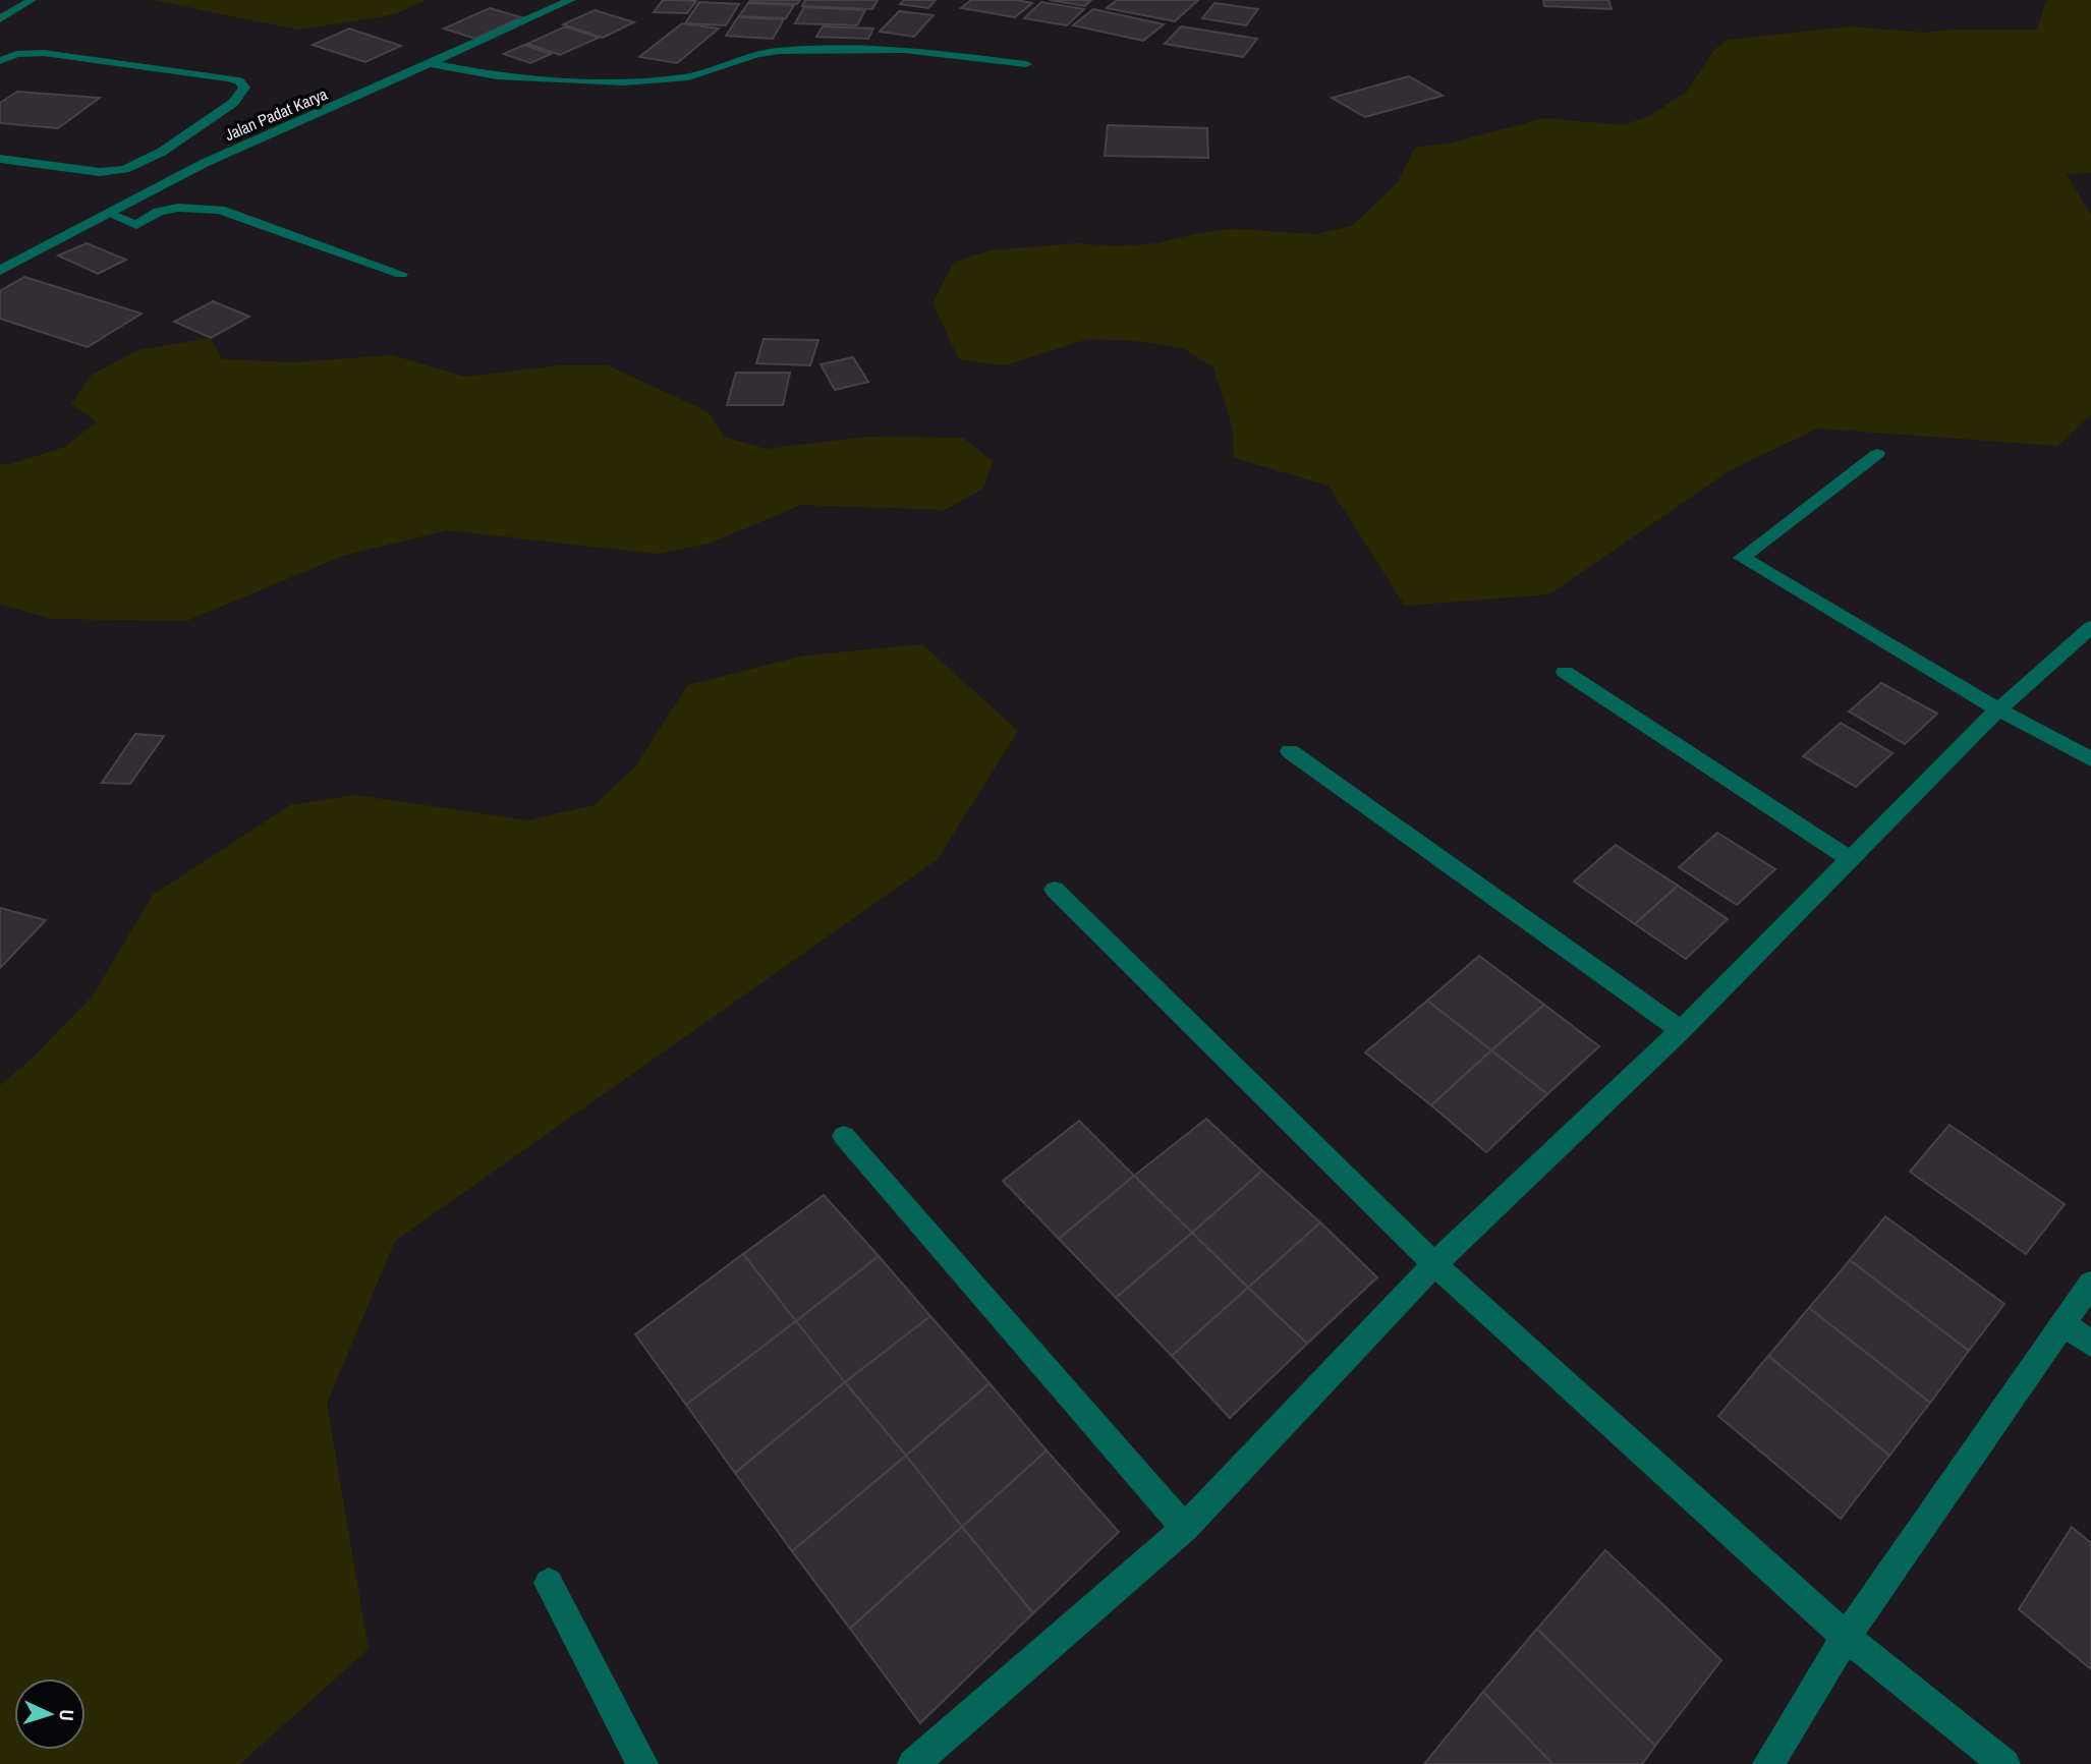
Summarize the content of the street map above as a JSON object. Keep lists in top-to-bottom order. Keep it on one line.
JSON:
{"streets":{"street":["Jalan Padat Karya"]},"north":"right"}
